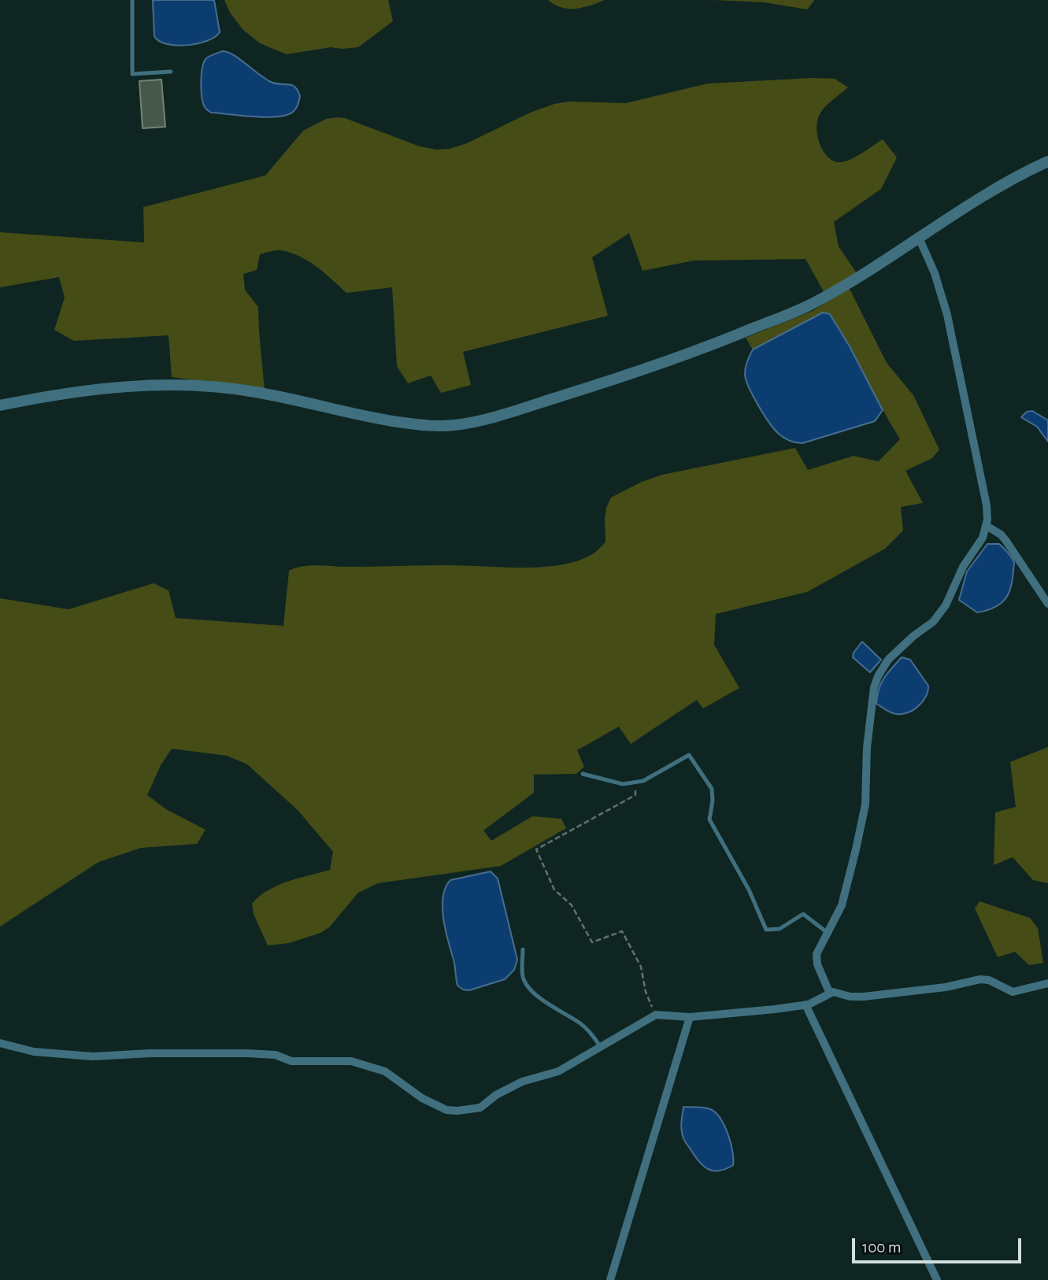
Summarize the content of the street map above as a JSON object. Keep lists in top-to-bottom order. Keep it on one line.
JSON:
{"scale_bar":"100 m"}
